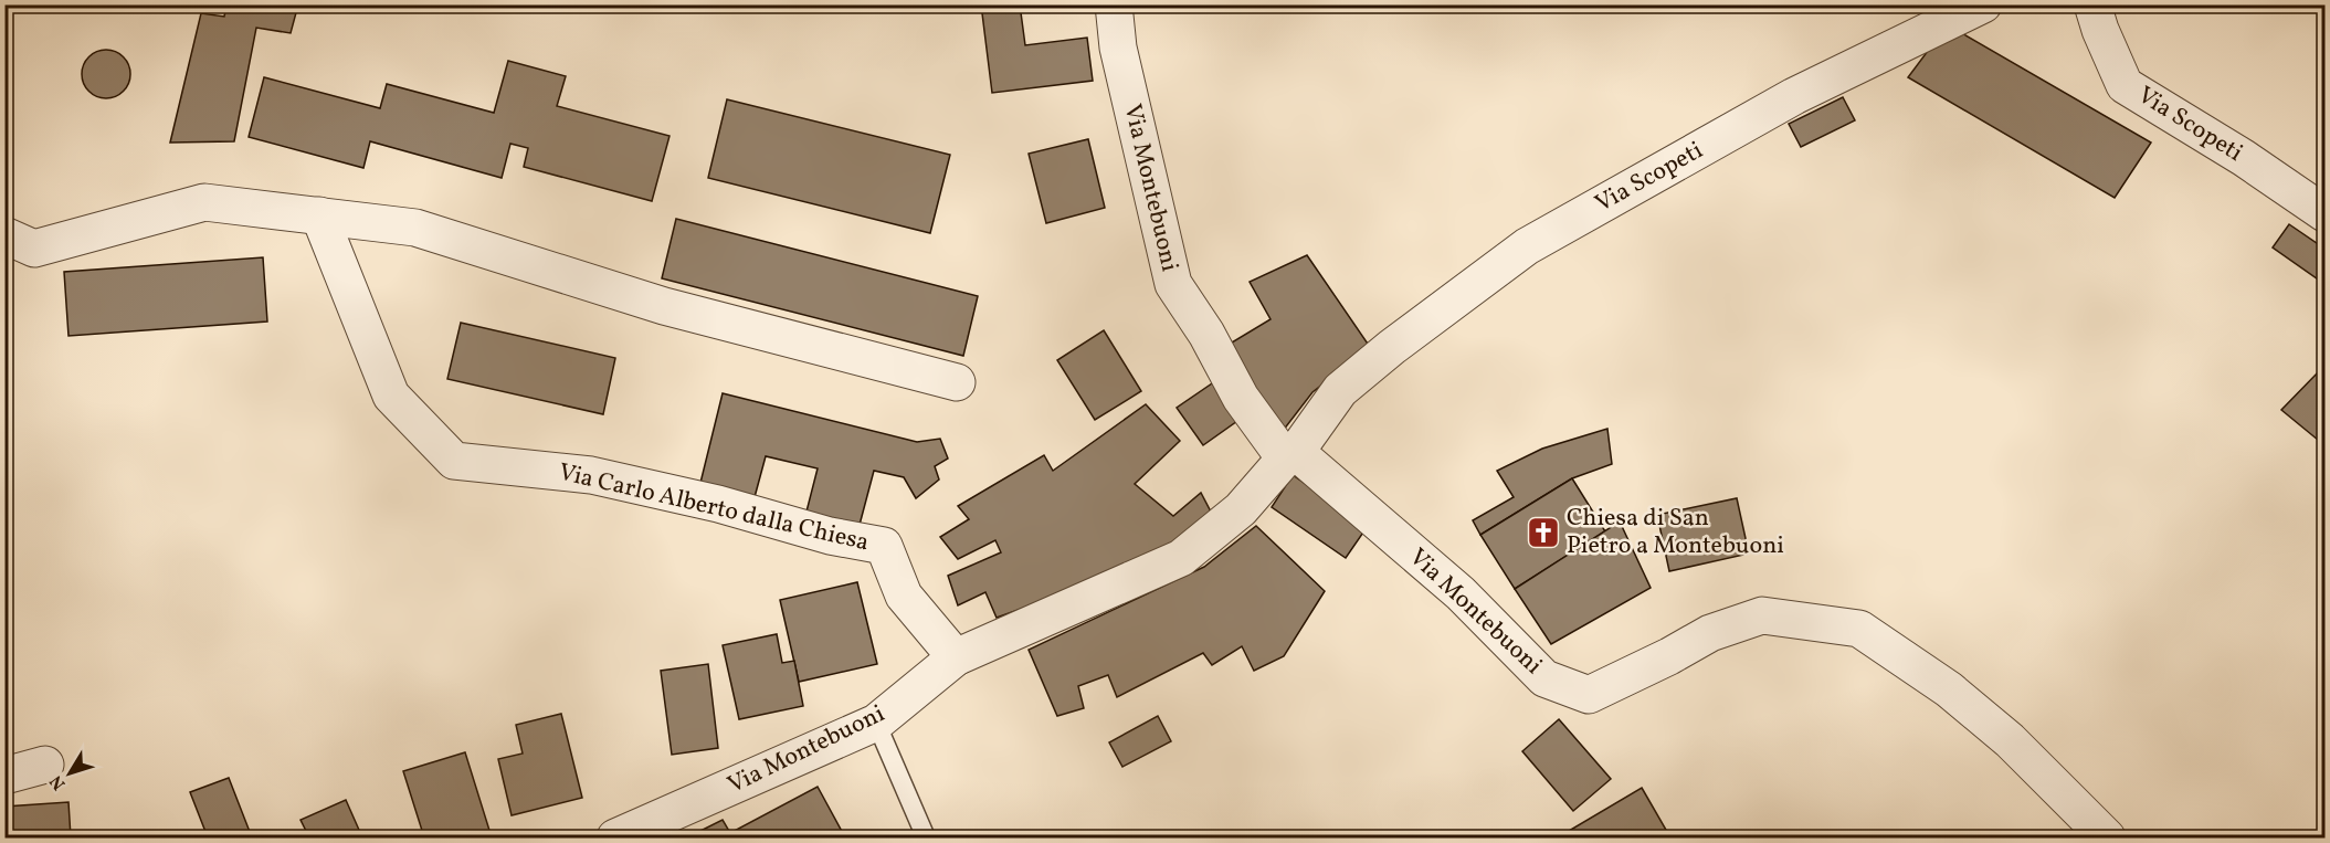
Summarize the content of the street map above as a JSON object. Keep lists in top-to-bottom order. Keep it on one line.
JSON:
{"streets":{"street":["Via Scopeti","Via Montebuoni","Via Carlo Alberto dalla Chiesa"]},"crossings":[["Via Scopeti","Via Montebuoni"],["Via Montebuoni","Via Carlo Alberto dalla Chiesa"]],"places":{"church":["Chiesa di San Pietro a Montebuoni"]},"north":"bottom left"}
